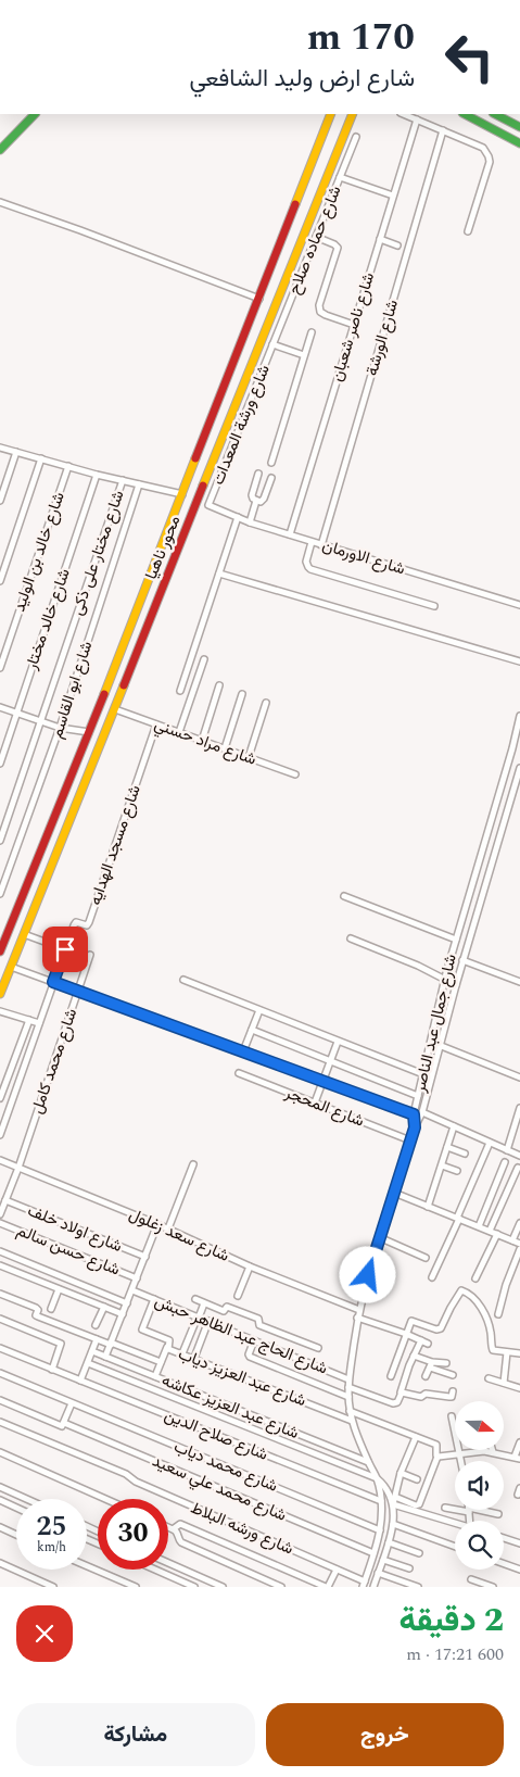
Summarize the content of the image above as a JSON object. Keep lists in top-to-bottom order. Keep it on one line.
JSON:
{"streets":{"main road":["محور ناهيا"],"street":["شارع حماده صلاح","شارع ناصر شعبان","شارع الورشة","شارع ورشة المعدات","شارع خالد بن الوليد","شارع مختار على ذكى","شارع الاورمان","شارع خالد مختار","شارع ابو القاسم","شارع مراد حسني","شارع مسجد الهدايه","شارع جمال عبد الناصر","شارع محمد كامل","شارع المحجر","شارع اولاد خلف","شارع سعد زغلول","شارع حسن سالم","شارع الحاج عبد الظاهر حبش","شارع عبد العزيز دياب","شارع عبد العزيز عكاشه","شارع صلاح الدين","شارع محمد دياب","شارع محمد علي سعيد","شارع ورشه البلاط"]},"crossings":[["شارع حماده صلاح","شارع ورشة المعدات"],["شارع ناصر شعبان","شارع الاورمان"],["شارع الورشة","شارع الاورمان"],["شارع ورشة المعدات","شارع الاورمان"],["محور ناهيا","شارع مراد حسني"],["شارع مراد حسني","شارع مسجد الهدايه"],["شارع محمد كامل","شارع اولاد خلف"],["شارع محمد كامل","شارع سعد زغلول"],["شارع الحاج عبد الظاهر حبش","شارع عبد العزيز دياب"]],"north":"right","page":{"turn":["170 m","شارع ارض وليد الشافعي"],"speed":"25 km/h","limit":"30","heading":["2 دقيقة","600 m · 17:21"],"buttons":["خروج","مشاركة"]}}
